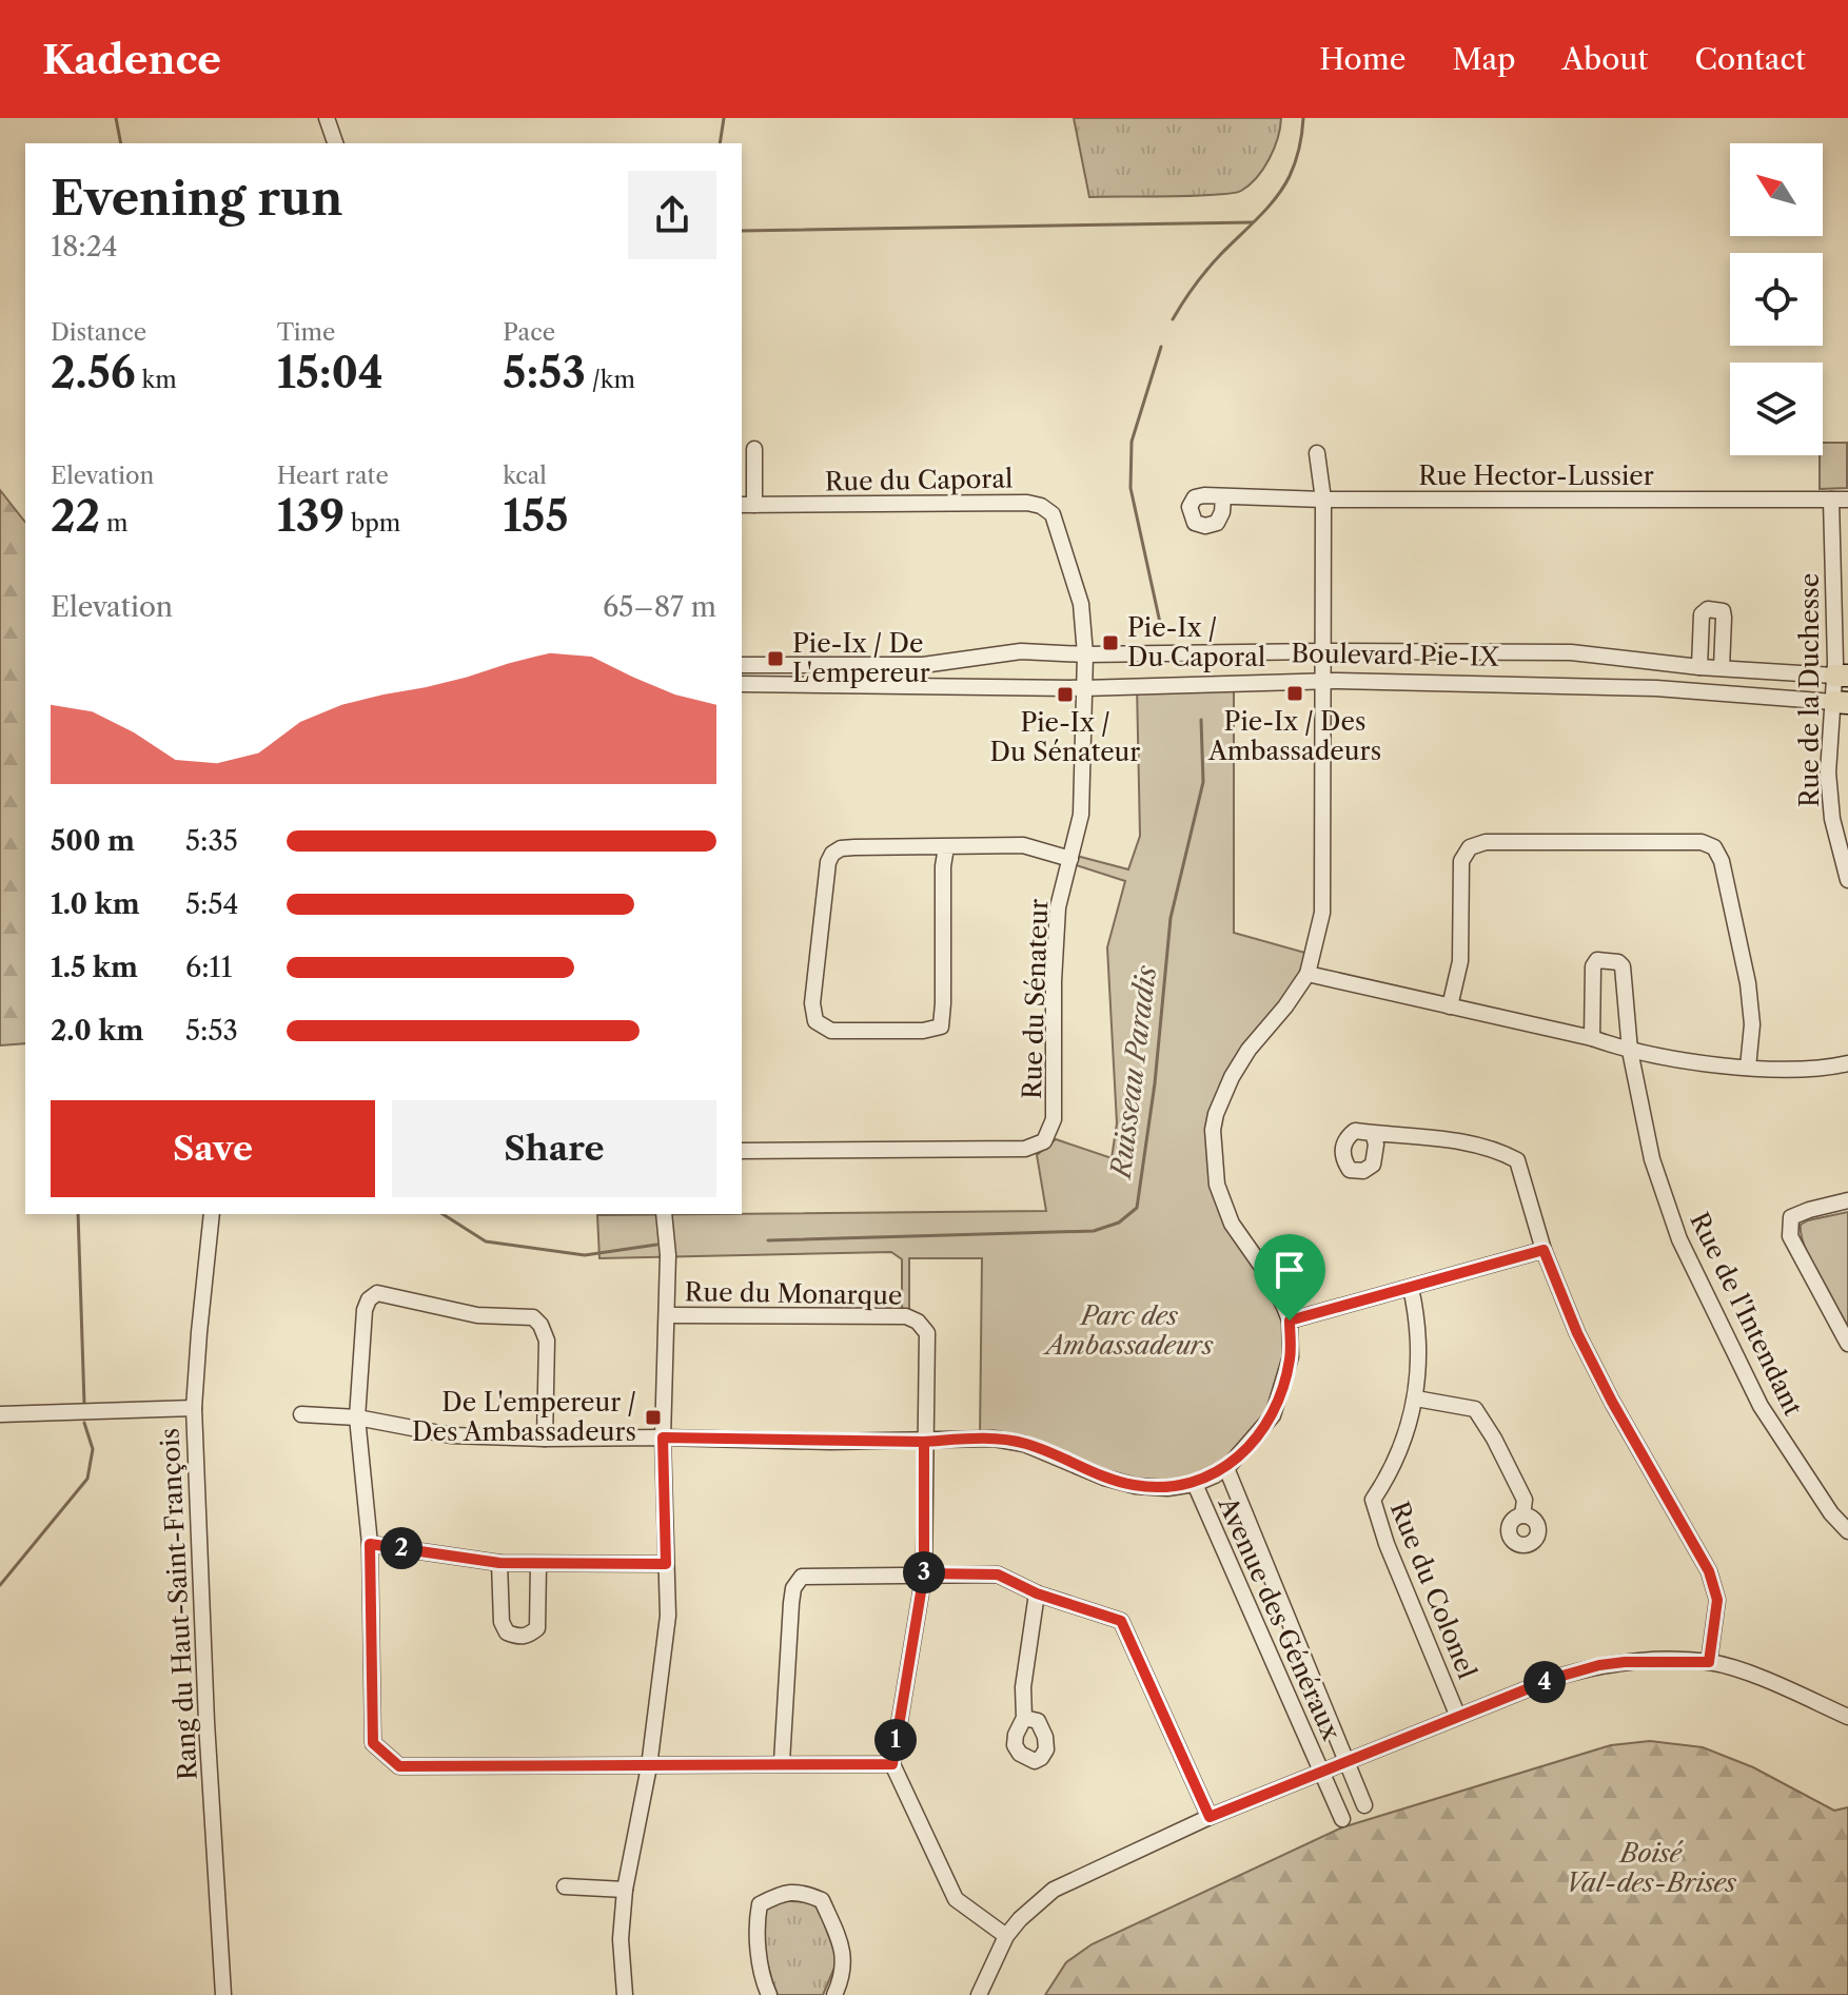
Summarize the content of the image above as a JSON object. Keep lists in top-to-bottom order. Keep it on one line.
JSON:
{"streets":{"street":["Rue Hector-Lussier","Rue du Caporal","Boulevard Pie-IX","Rue de la Duchesse","Rue du Sénateur","Rue du Monarque","Rue de l'Intendant","Rue du Colonel","Rang du Haut-Saint-François","Avenue des Généraux"]},"crossings":[["Rue Hector-Lussier","Rue de la Duchesse"],["Rue du Caporal","Boulevard Pie-IX"],["Rue du Caporal","Rue du Sénateur"],["Boulevard Pie-IX","Rue de la Duchesse"],["Boulevard Pie-IX","Rue du Sénateur"]],"water":["Ruisseau Paradis"],"parks":["Parc des Ambassadeurs","Boisé Val-des-Brises"],"places":{"transit":["Pie-Ix / Du Caporal","Pie-Ix / De L'empereur","Pie-Ix / Des Ambassadeurs","Pie-Ix / Du Sénateur","De L'empereur / Des Ambassadeurs"]},"north":"top left","page":{"header":"Kadence","nav":["Home","Map","About","Contact"],"heading":["Evening run","18:24"],"stats":[["Distance","2.56 km"],["Time","15:04"],["Pace","5:53 /km"],["Elevation","22 m"],["Heart rate","139 bpm"],["kcal","155"]],"chart":["Elevation","65–87 m"],"list":[{"name":"500 m","note":"5:35"},{"name":"1.0 km","note":"5:54"},{"name":"1.5 km","note":"6:11"},{"name":"2.0 km","note":"5:53"}],"buttons":["Save","Share"],"pins":["2","3","4","1"]}}
